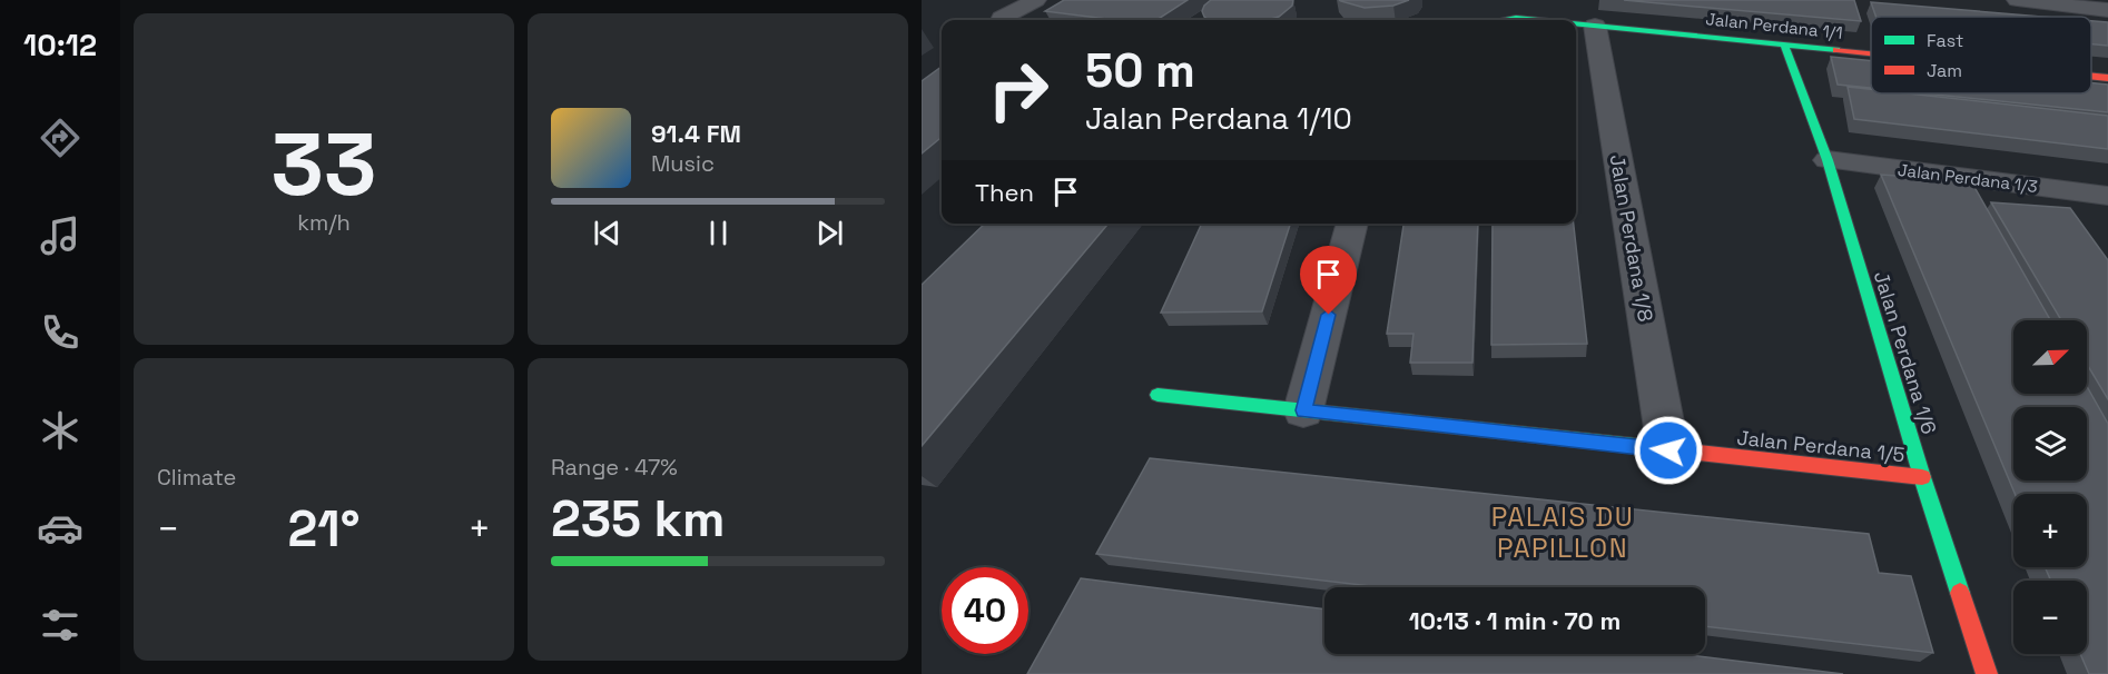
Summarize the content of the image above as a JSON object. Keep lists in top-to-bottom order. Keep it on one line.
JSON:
{"streets":{"street":["Jalan Perdana 1/1","Jalan Perdana 1/3","Jalan Perdana 1/8","Jalan Perdana 1/6","Jalan Perdana 1/5"]},"crossings":[["Jalan Perdana 1/1","Jalan Perdana 1/8"],["Jalan Perdana 1/1","Jalan Perdana 1/6"],["Jalan Perdana 1/3","Jalan Perdana 1/6"],["Jalan Perdana 1/8","Jalan Perdana 1/5"],["Jalan Perdana 1/6","Jalan Perdana 1/5"]],"districts":["PALAIS DU PAPILLON"],"legend":["Fast","Jam"],"north":"top right","page":{"tabs":"10:12","tile":[["33","km/h"],"Climate",["Range · 47%","235 km"]],"turn":["50 m","Jalan Perdana 1/10"],"song":["91.4 FM","Music"],"then":"Then","map_buttons":["+","−"],"heat":["−","21°","+"],"limit":"40","trip":"10:13 · 1 min · 70 m"}}
